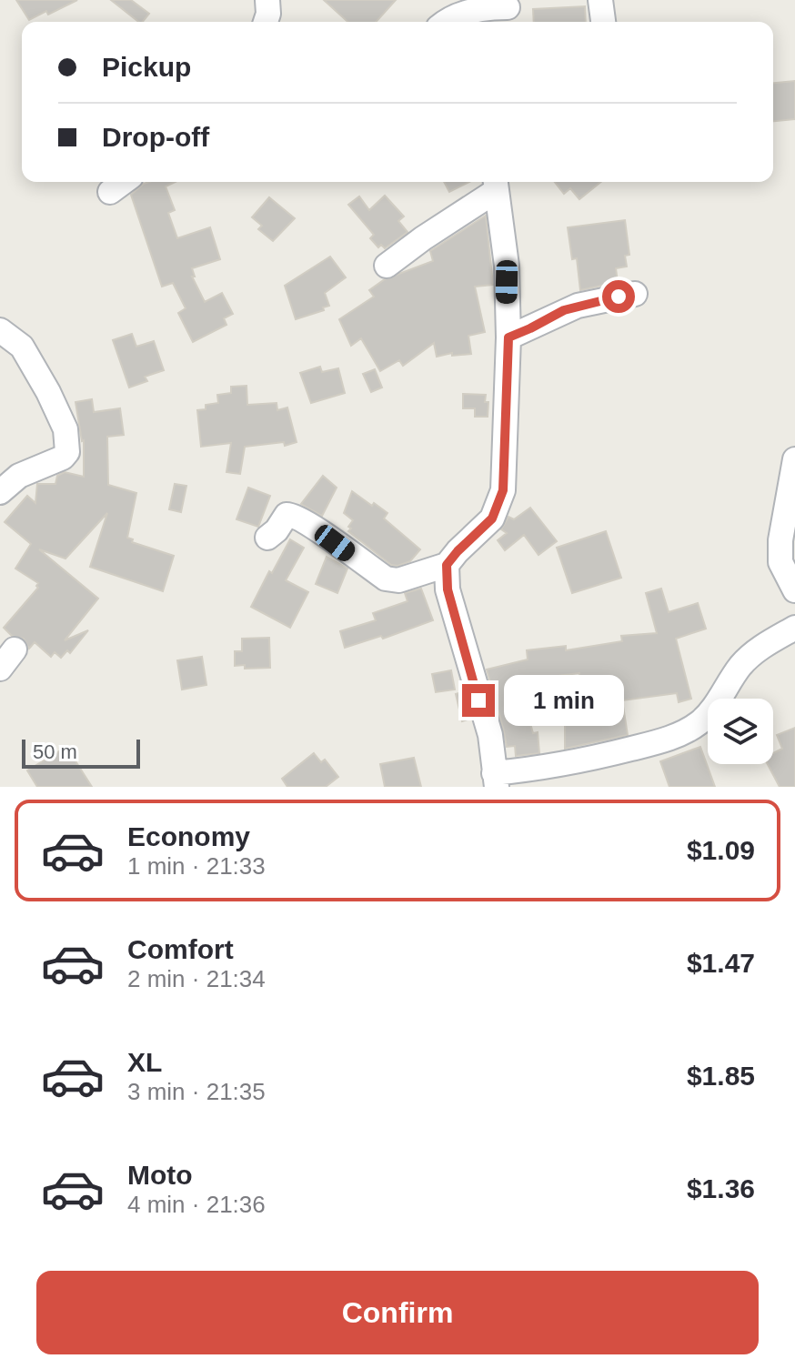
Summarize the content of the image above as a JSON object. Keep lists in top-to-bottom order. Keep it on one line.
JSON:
{"scale_bar":"50 m","page":{"banner":["Pickup","Drop-off"],"bubble":"1 min","scale":"50 m","list":[{"name":"Economy","note":"1 min · 21:33","value":"$1.09"},{"name":"Comfort","note":"2 min · 21:34","value":"$1.47"},{"name":"XL","note":"3 min · 21:35","value":"$1.85"},{"name":"Moto","note":"4 min · 21:36","value":"$1.36"}],"buttons":"Confirm"}}
